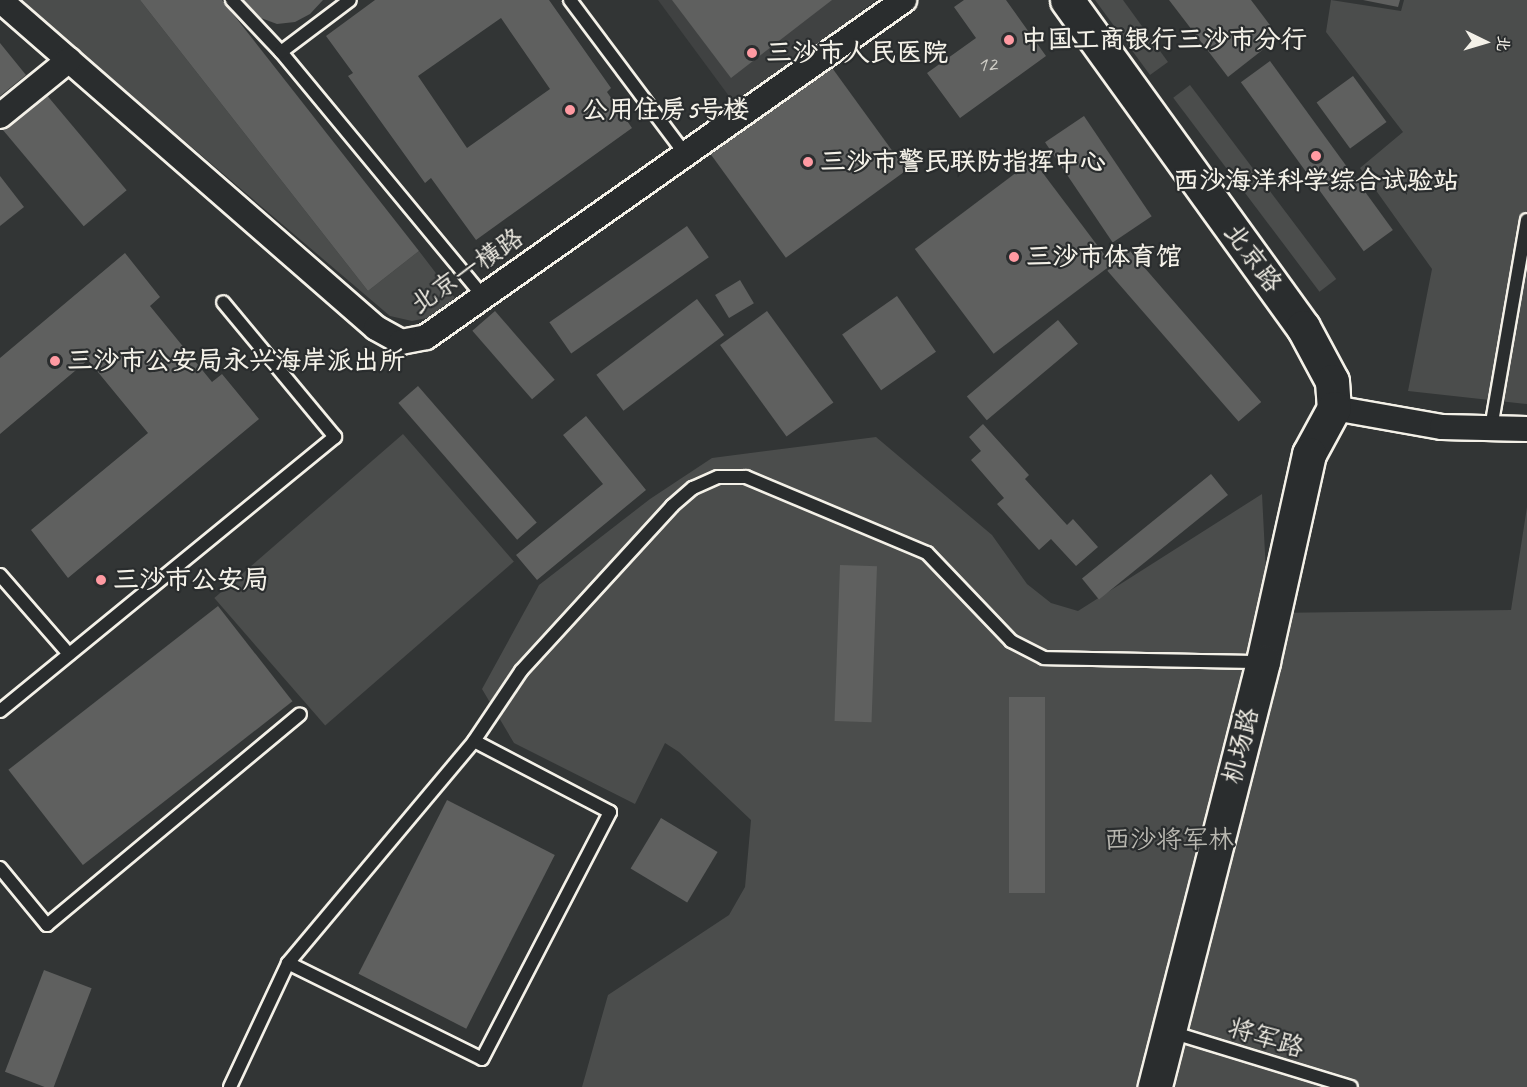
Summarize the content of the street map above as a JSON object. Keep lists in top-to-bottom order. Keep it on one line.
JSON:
{"streets":{"street":["北京路","北京一横路","机场路"],"lane":["将军路"]},"crossings":[["北京路","机场路"],["机场路","将军路"]],"parks":["西沙将军林"],"places":["中国工商银行三沙市分行","三沙市人民医院","公用住房5号楼","西沙海洋科学综合试验站","三沙市警民联防指挥中心","三沙市体育馆","三沙市公安局永兴海岸派出所","三沙市公安局"],"house_numbers":["12"],"north":"right"}
